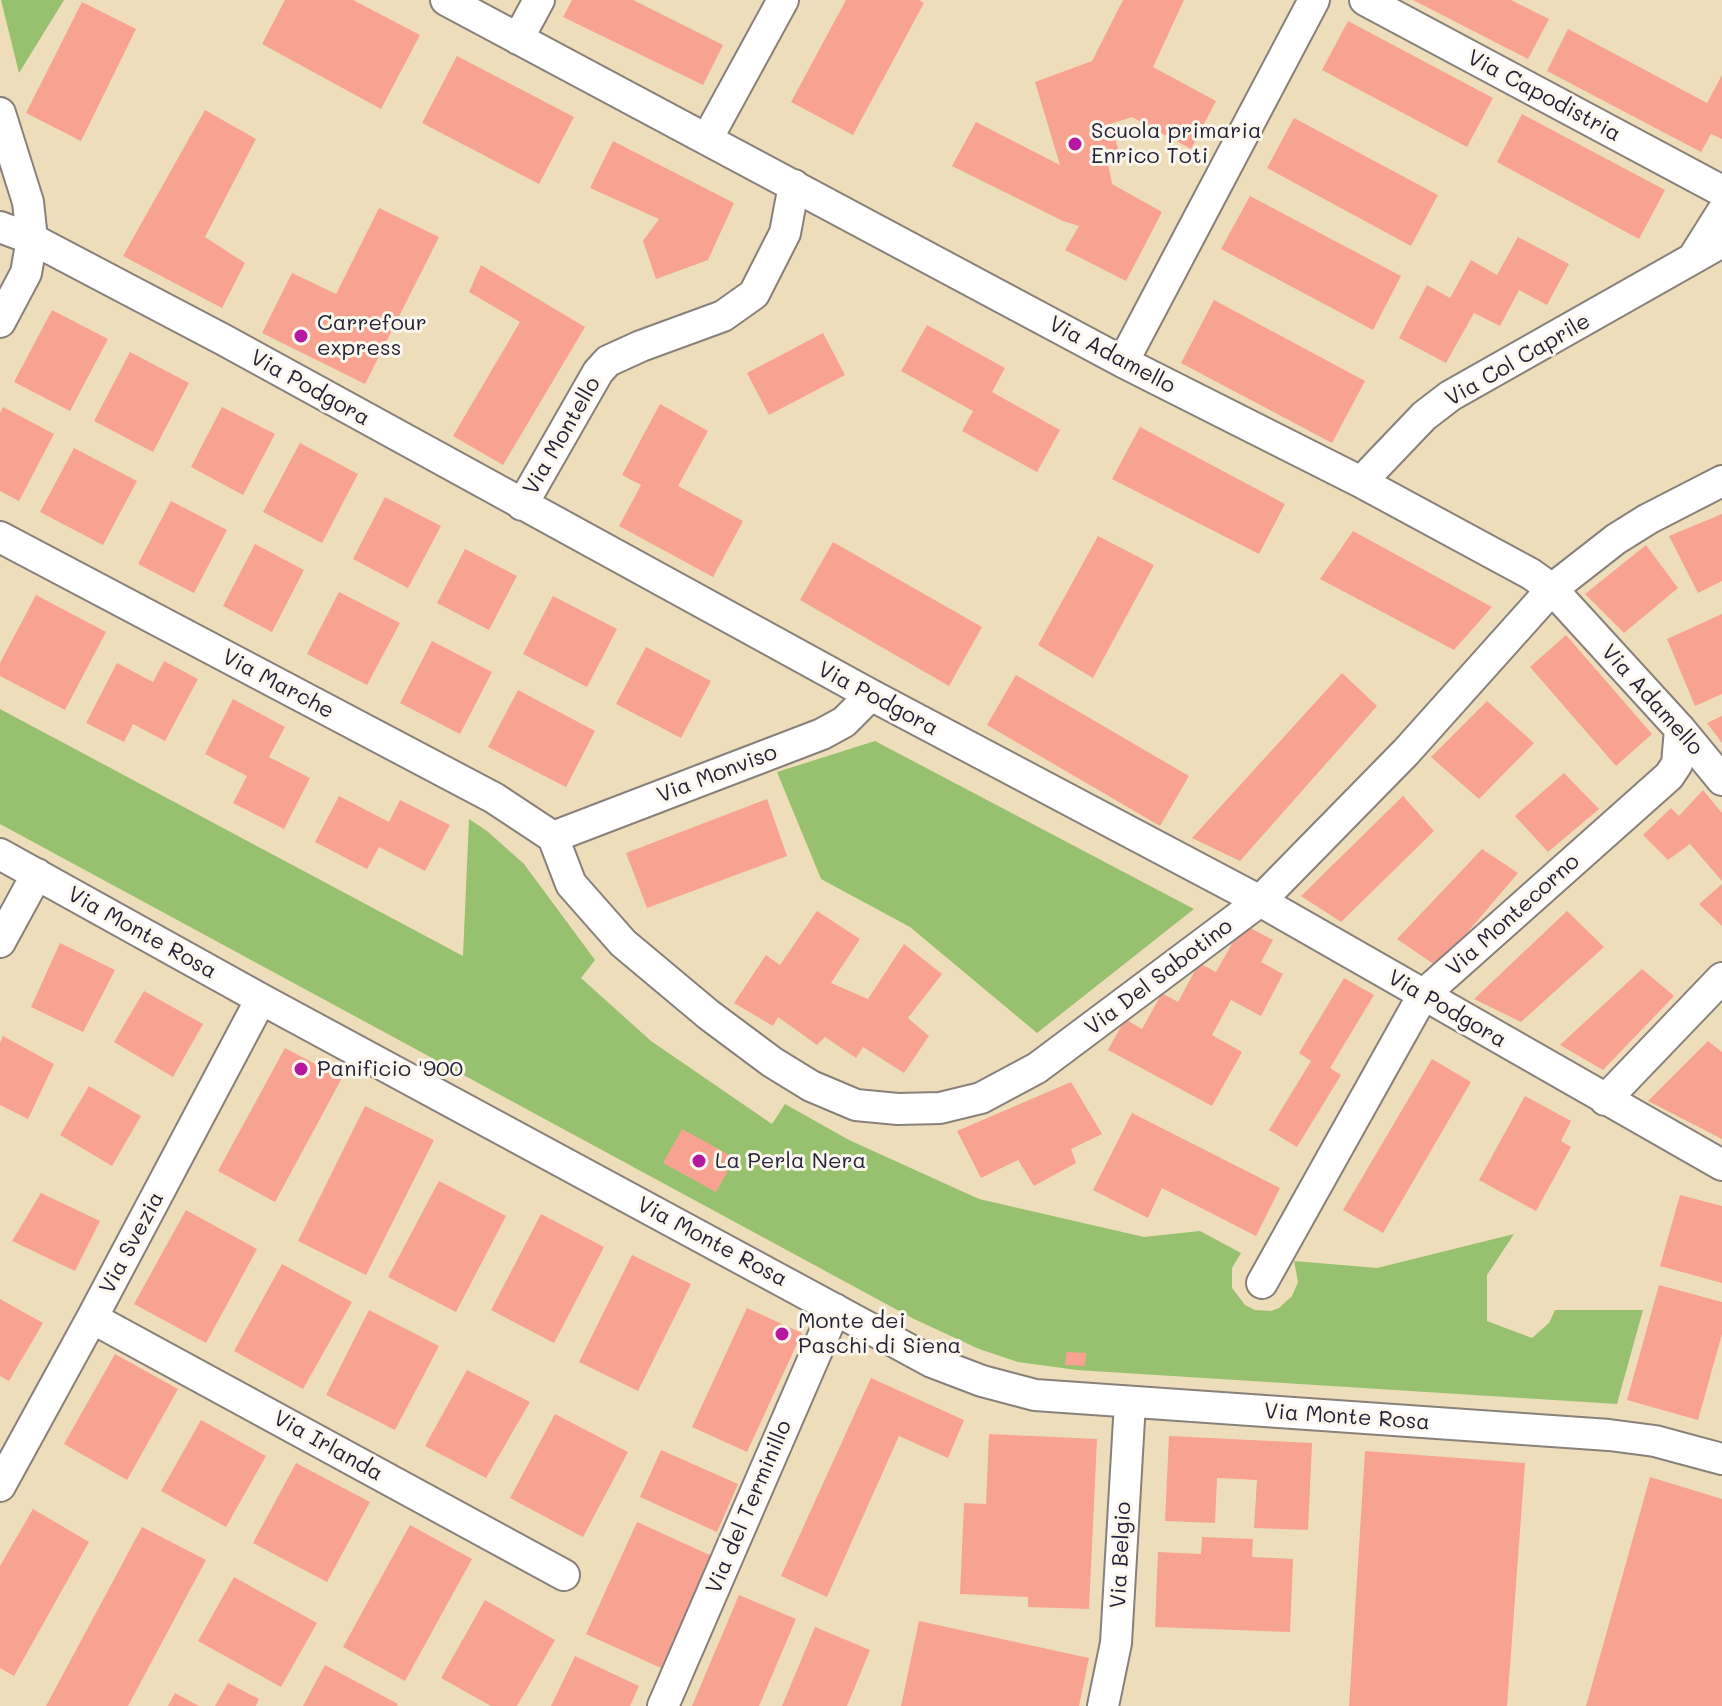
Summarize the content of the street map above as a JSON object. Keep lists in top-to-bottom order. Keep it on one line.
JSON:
{"streets":{"street":["Via Capodistria","Via Adamello","Via Col Caprile","Via Podgora","Via Montello","Via Marche","Via Monviso","Via Montecorno","Via Monte Rosa","Via Del Sabotino","Via Svezia","Via Irlanda","Via del Terminillo","Via Belgio"]},"crossings":[["Via Adamello","Via Col Caprile"],["Via Adamello","Via Montello"],["Via Adamello","Via Montecorno"],["Via Adamello","Via Del Sabotino"],["Via Podgora","Via Montello"],["Via Podgora","Via Monviso"],["Via Podgora","Via Montecorno"],["Via Podgora","Via Del Sabotino"],["Via Marche","Via Monviso"],["Via Marche","Via Del Sabotino"],["Via Monviso","Via Del Sabotino"],["Via Monte Rosa","Via Svezia"],["Via Monte Rosa","Via del Terminillo"],["Via Monte Rosa","Via Belgio"],["Via Svezia","Via Irlanda"]],"places":["Scuola primaria Enrico Toti","Carrefour express","Panificio '900","La Perla Nera","Monte dei Paschi di Siena"]}
